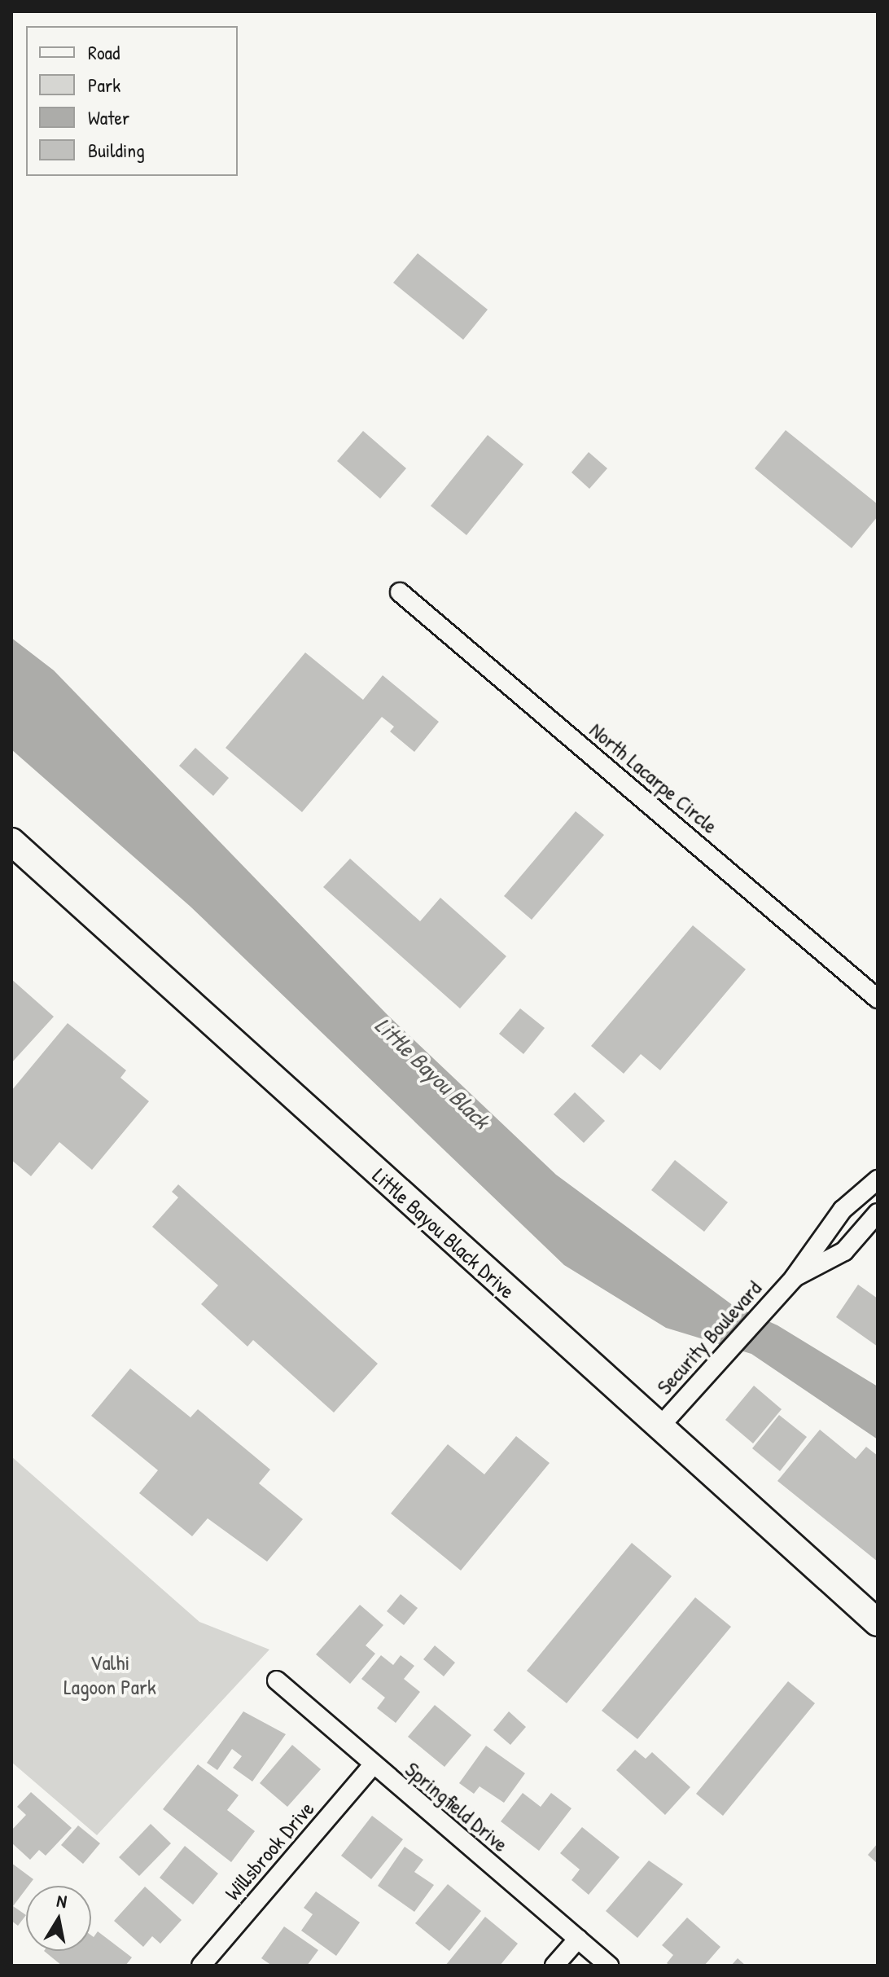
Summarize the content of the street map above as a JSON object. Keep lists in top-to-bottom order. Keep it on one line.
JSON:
{"streets":{"main road":["Little Bayou Black Drive"],"street":["North Lacarpe Circle","Security Boulevard","Springfield Drive","Willsbrook Drive"]},"crossings":[["Little Bayou Black Drive","Security Boulevard"],["Springfield Drive","Willsbrook Drive"]],"water":["Little Bayou Black"],"parks":["Valhi Lagoon Park"],"legend":["Road","Park","Water","Building"],"north":"top"}
